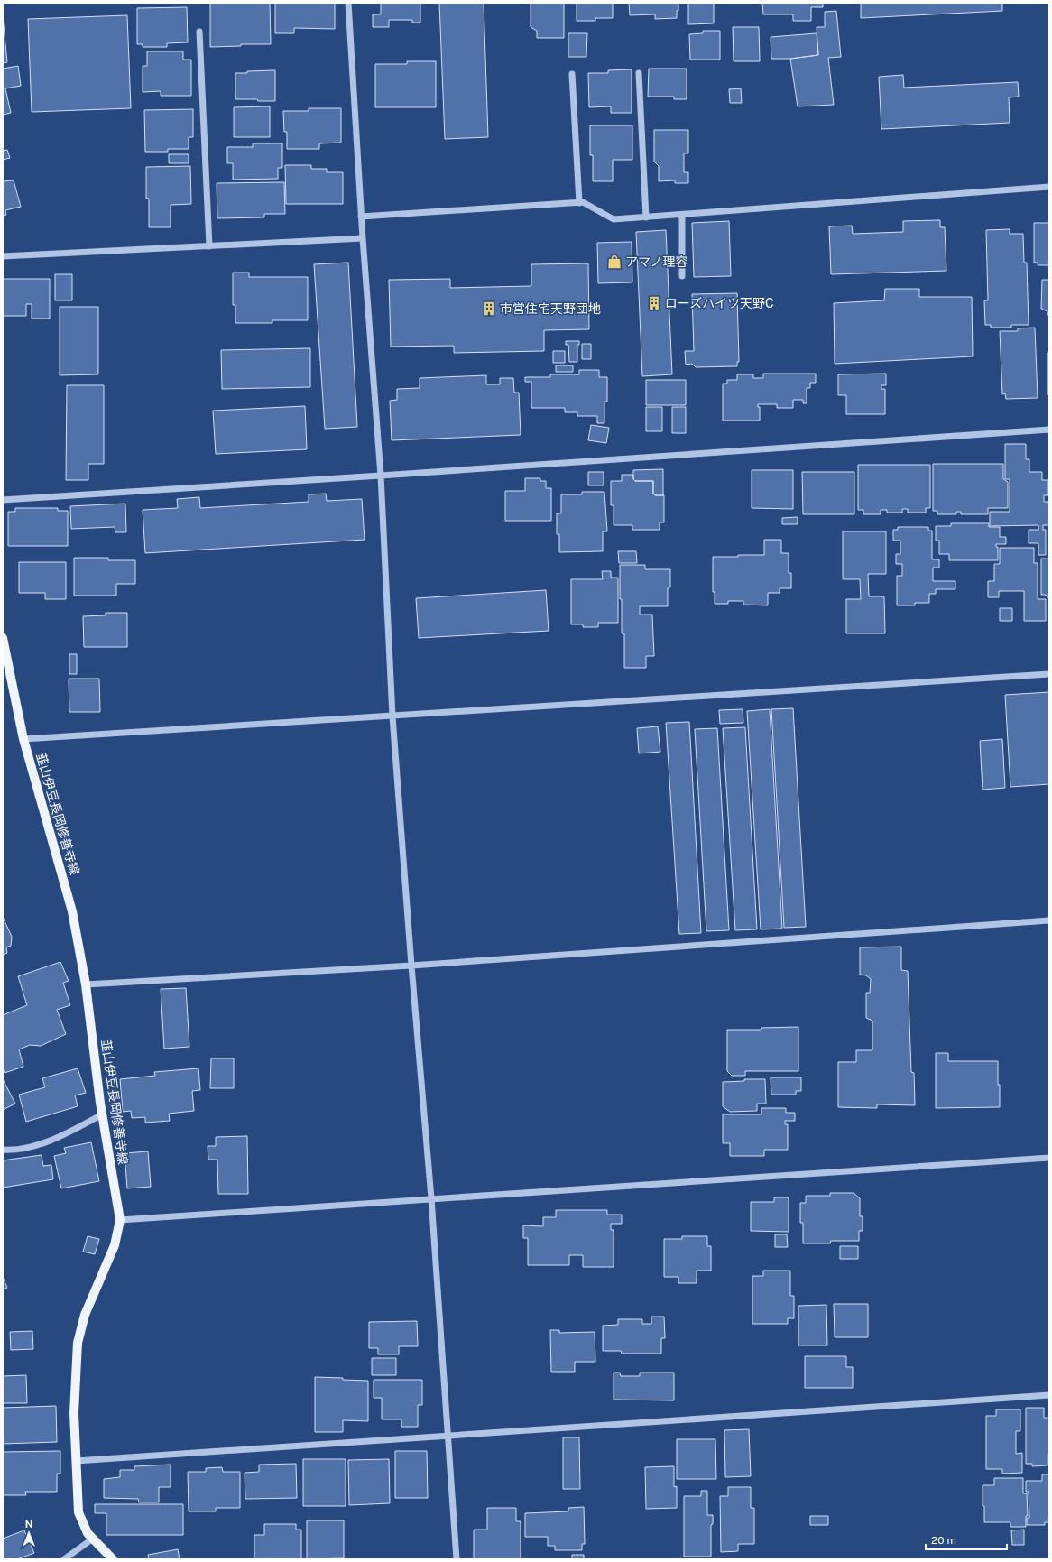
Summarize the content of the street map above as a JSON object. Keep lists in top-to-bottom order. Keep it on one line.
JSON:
{"streets":{"main road":["韮山伊豆長岡修善寺線"]},"places":{"shop":["アマノ理容"],"building":["ローズハイツ天野C","市営住宅天野団地"]},"scale_bar":"20 m","north":"top"}
